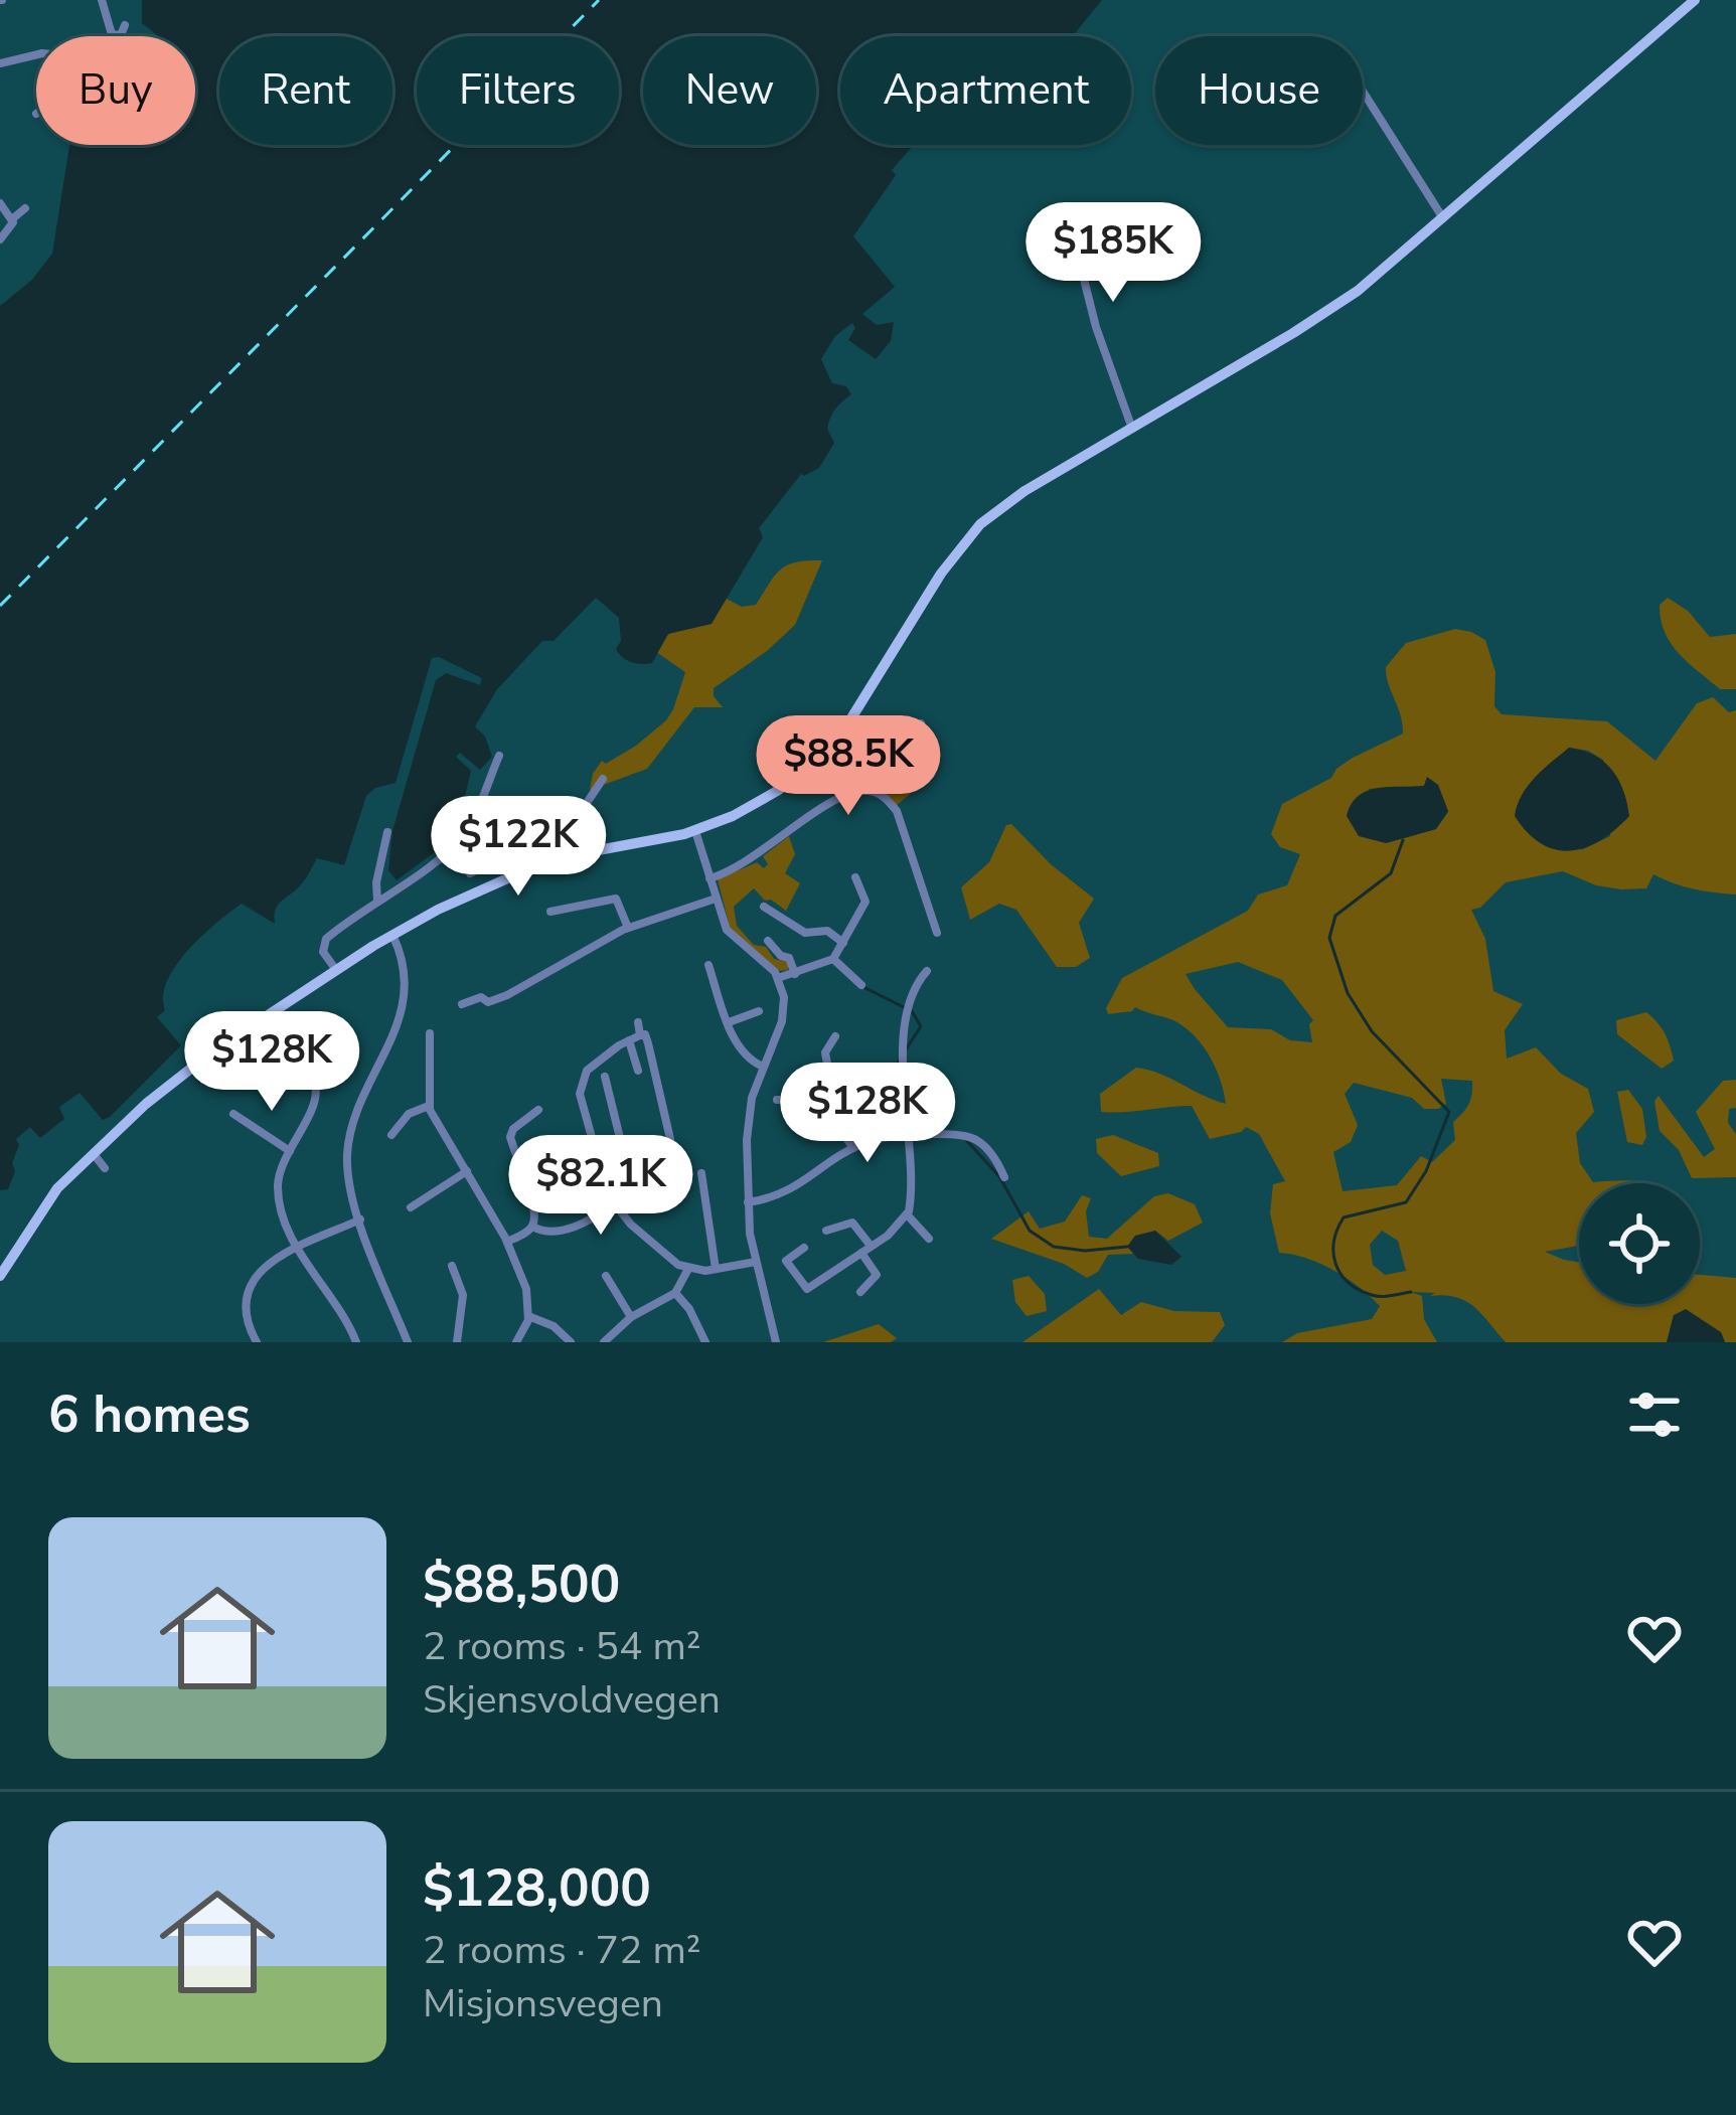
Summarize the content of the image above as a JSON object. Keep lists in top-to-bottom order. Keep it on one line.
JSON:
{"page":{"chip":["Buy","Rent","Filters","New","Apartment","House"],"price":["$185K","$88.5K","$122K","$128K","$128K","$82.1K"],"heading":"6 homes","list":[{"name":"$88,500","note":"2 rooms · 54 m² · Skjensvoldvegen"},{"name":"$128,000","note":"2 rooms · 72 m² · Misjonsvegen"}]}}
